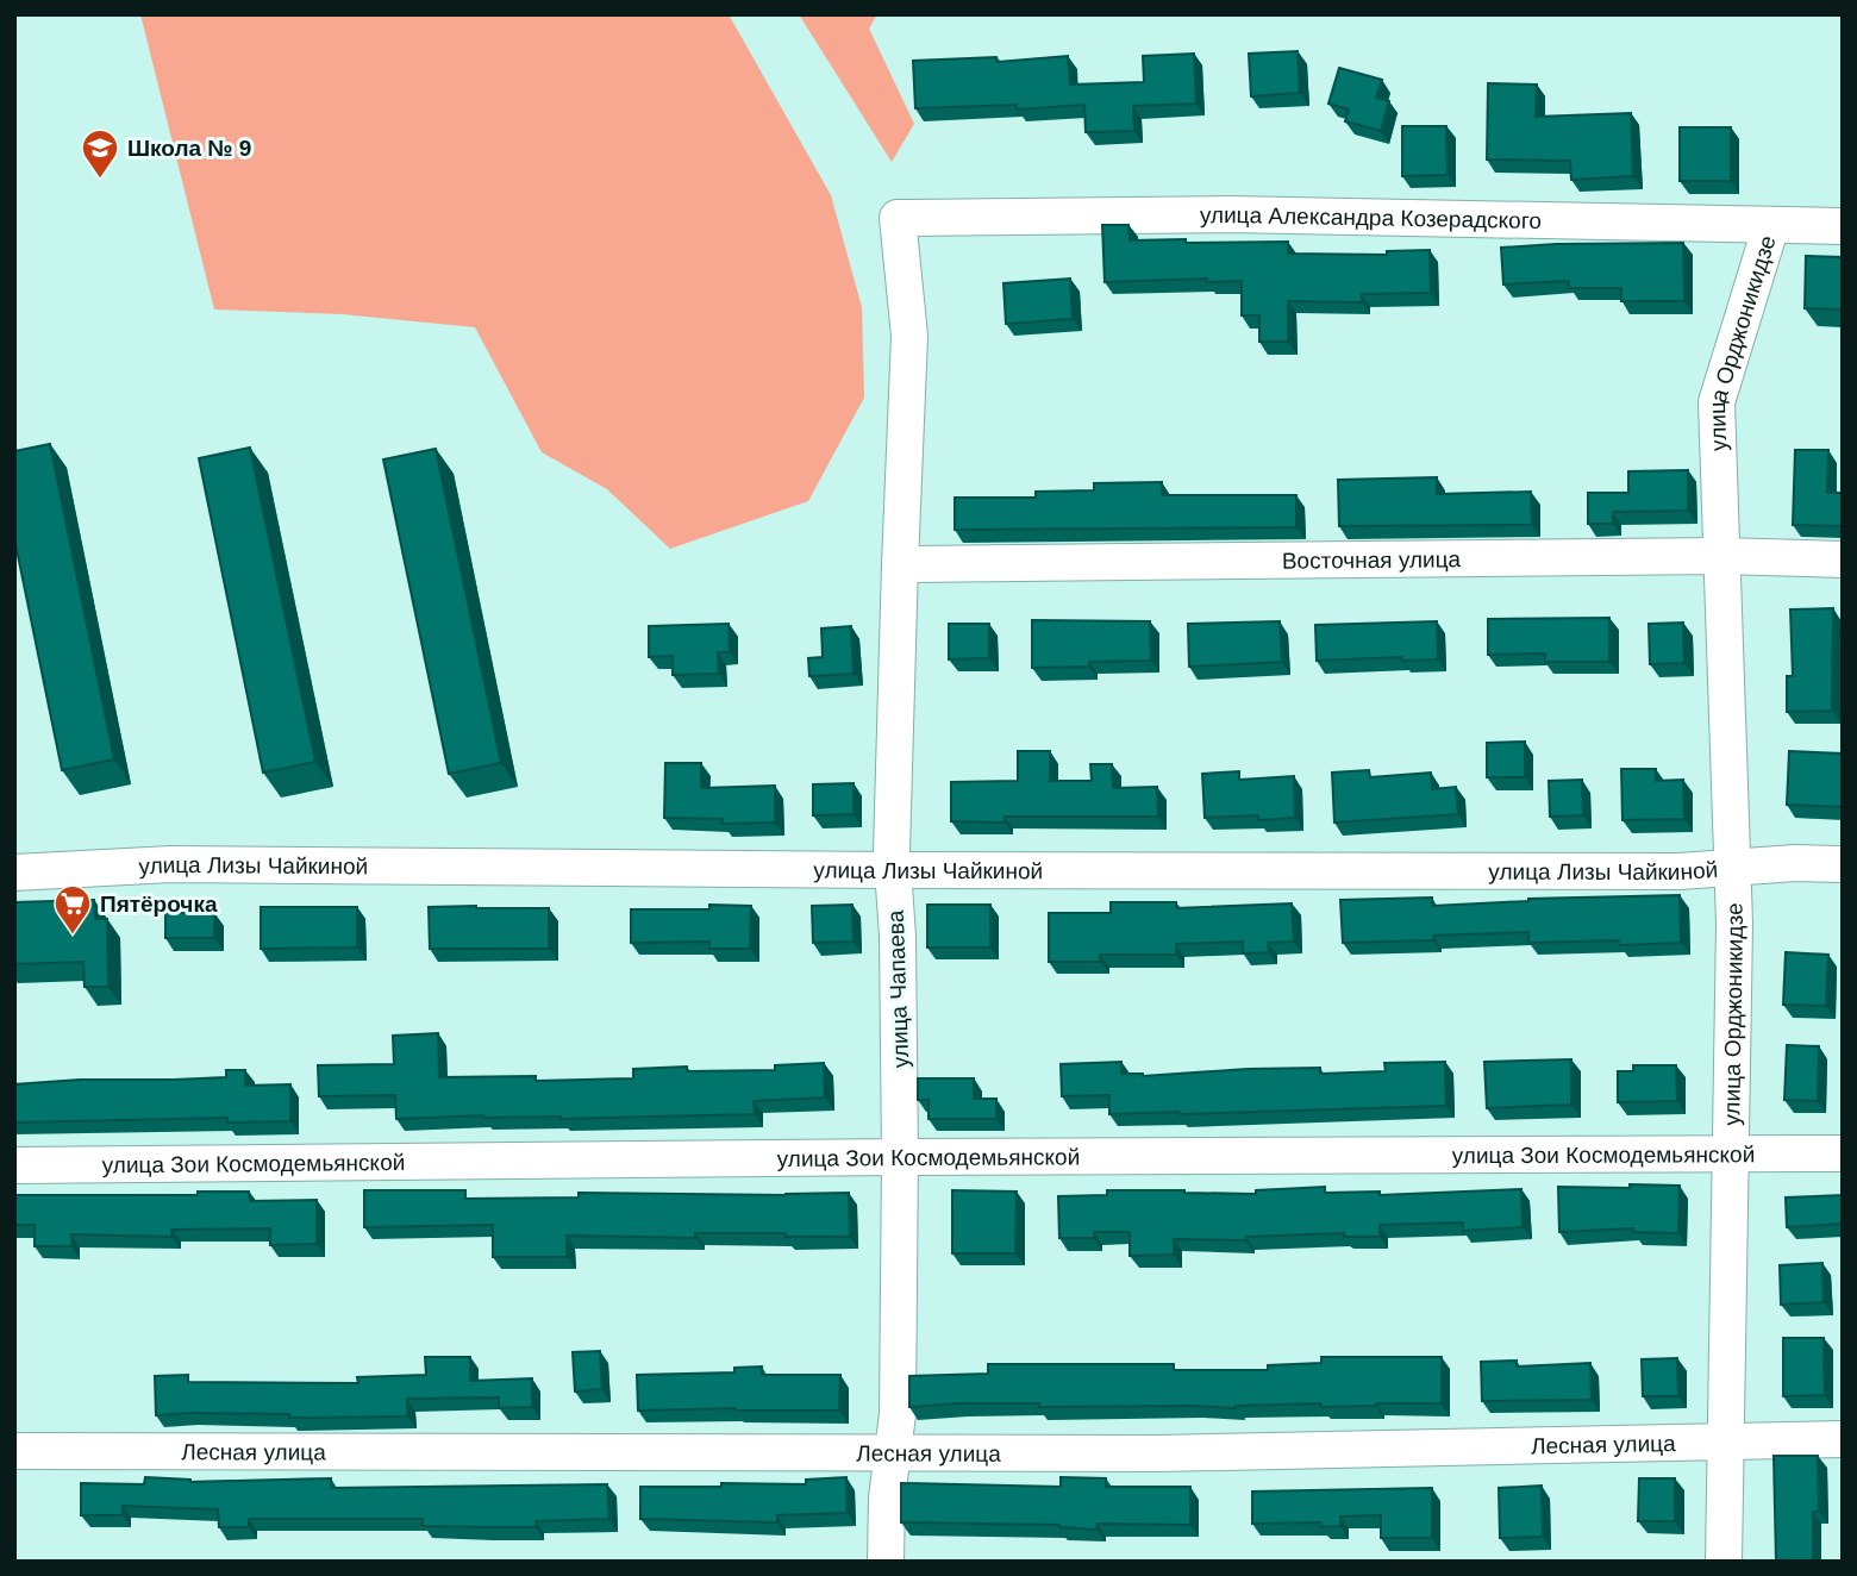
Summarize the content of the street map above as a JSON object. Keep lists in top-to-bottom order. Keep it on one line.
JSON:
{"streets":{"street":["улица Александра Козерадского","улица Орджоникидзе","Восточная улица","улица Лизы Чайкиной","улица Чапаева","улица Зои Космодемьянской","Лесная улица"]},"crossings":[["улица Александра Козерадского","улица Орджоникидзе"],["улица Александра Козерадского","улица Чапаева"],["улица Орджоникидзе","Восточная улица"],["улица Орджоникидзе","улица Лизы Чайкиной"],["улица Орджоникидзе","улица Зои Космодемьянской"],["улица Орджоникидзе","Лесная улица"],["Восточная улица","улица Чапаева"],["улица Лизы Чайкиной","улица Чапаева"],["улица Чапаева","улица Зои Космодемьянской"],["улица Чапаева","Лесная улица"]],"places":{"school or university":["Школа № 9"],"supermarket":["Пятёрочка"]}}
